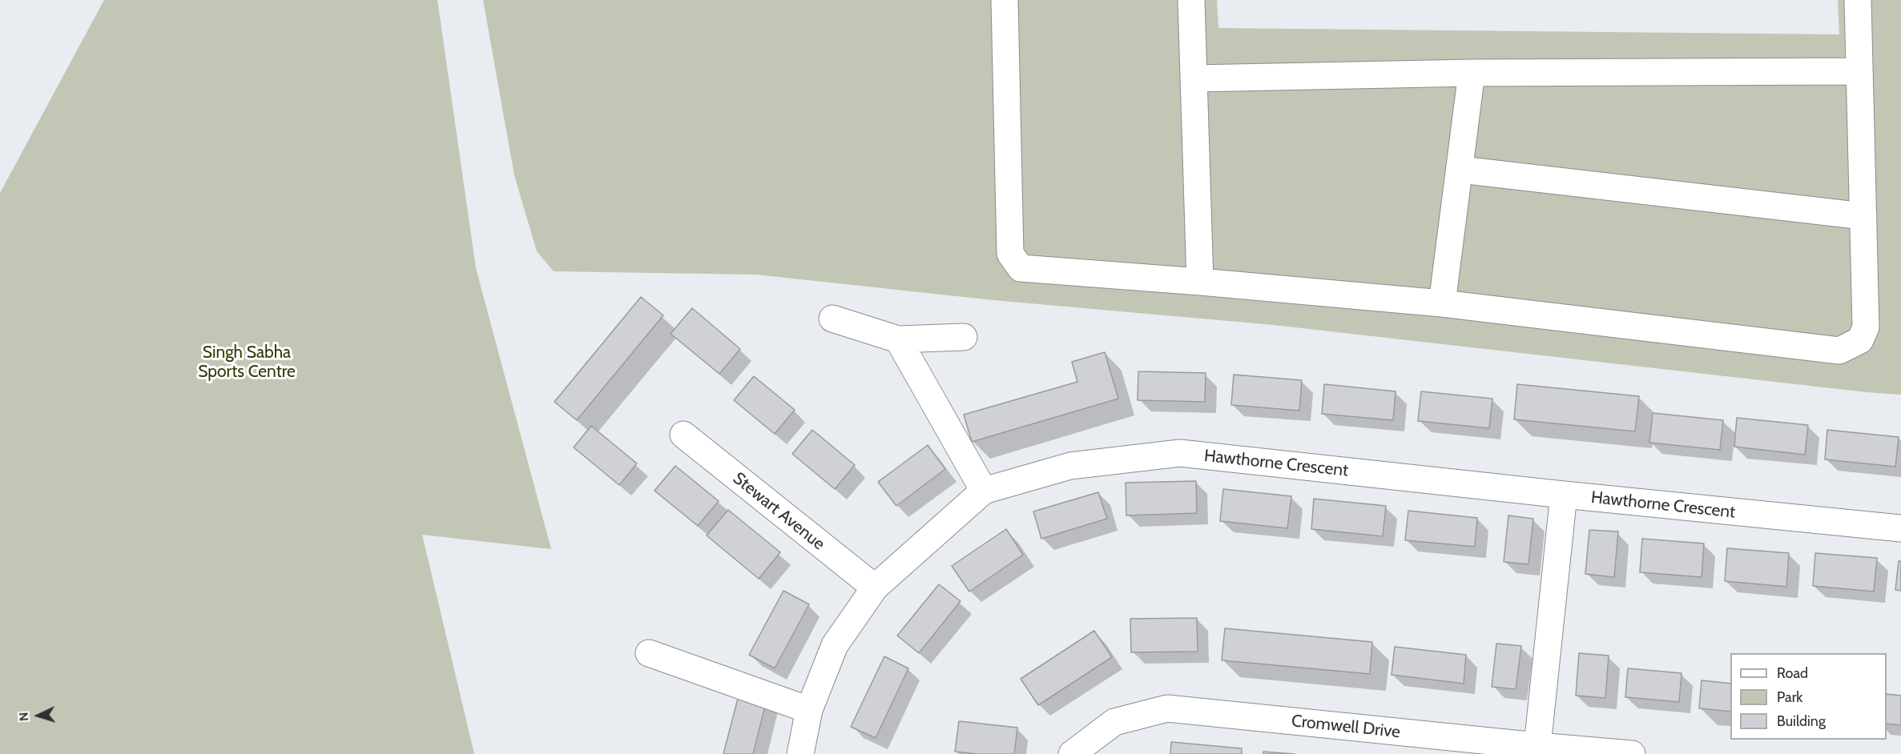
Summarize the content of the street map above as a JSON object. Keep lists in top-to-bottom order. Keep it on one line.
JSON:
{"streets":{"street":["Hawthorne Crescent","Stewart Avenue","Cromwell Drive"]},"crossings":[["Hawthorne Crescent","Stewart Avenue"]],"parks":["Singh Sabha Sports Centre"],"legend":["Road","Park","Building"],"north":"left"}
